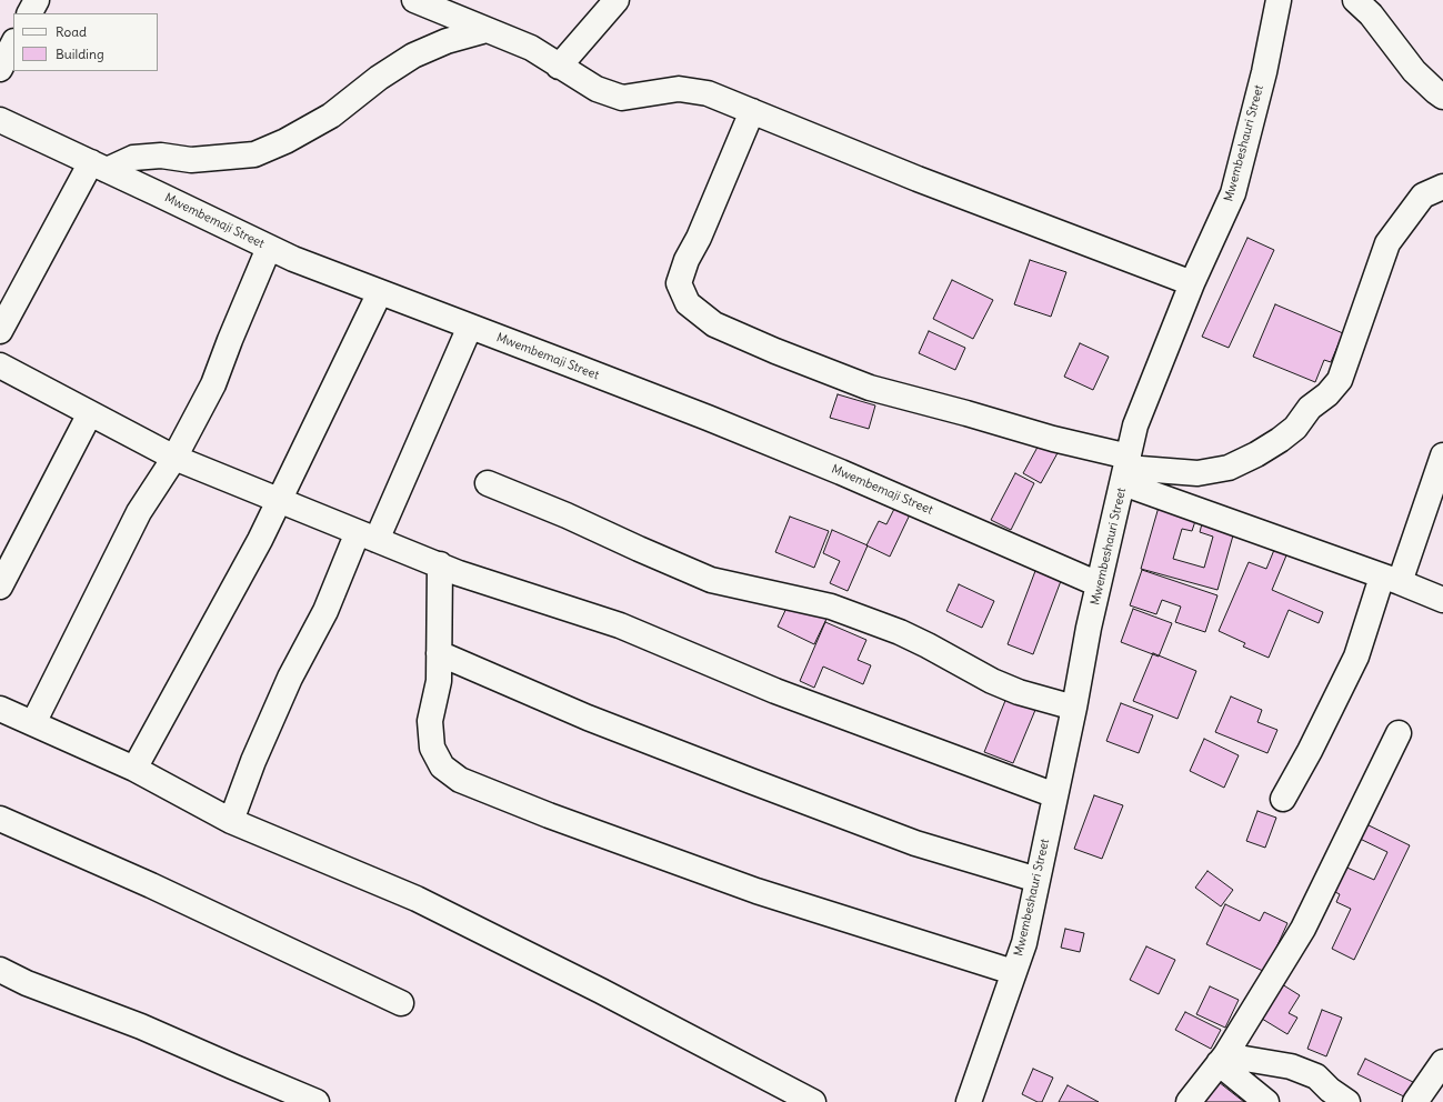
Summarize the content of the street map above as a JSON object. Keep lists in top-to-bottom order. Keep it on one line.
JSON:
{"streets":{"street":["Mwembeshauri Street","Mwembemaji Street"]},"crossings":[["Mwembeshauri Street","Mwembemaji Street"]],"legend":["Road","Building"]}
